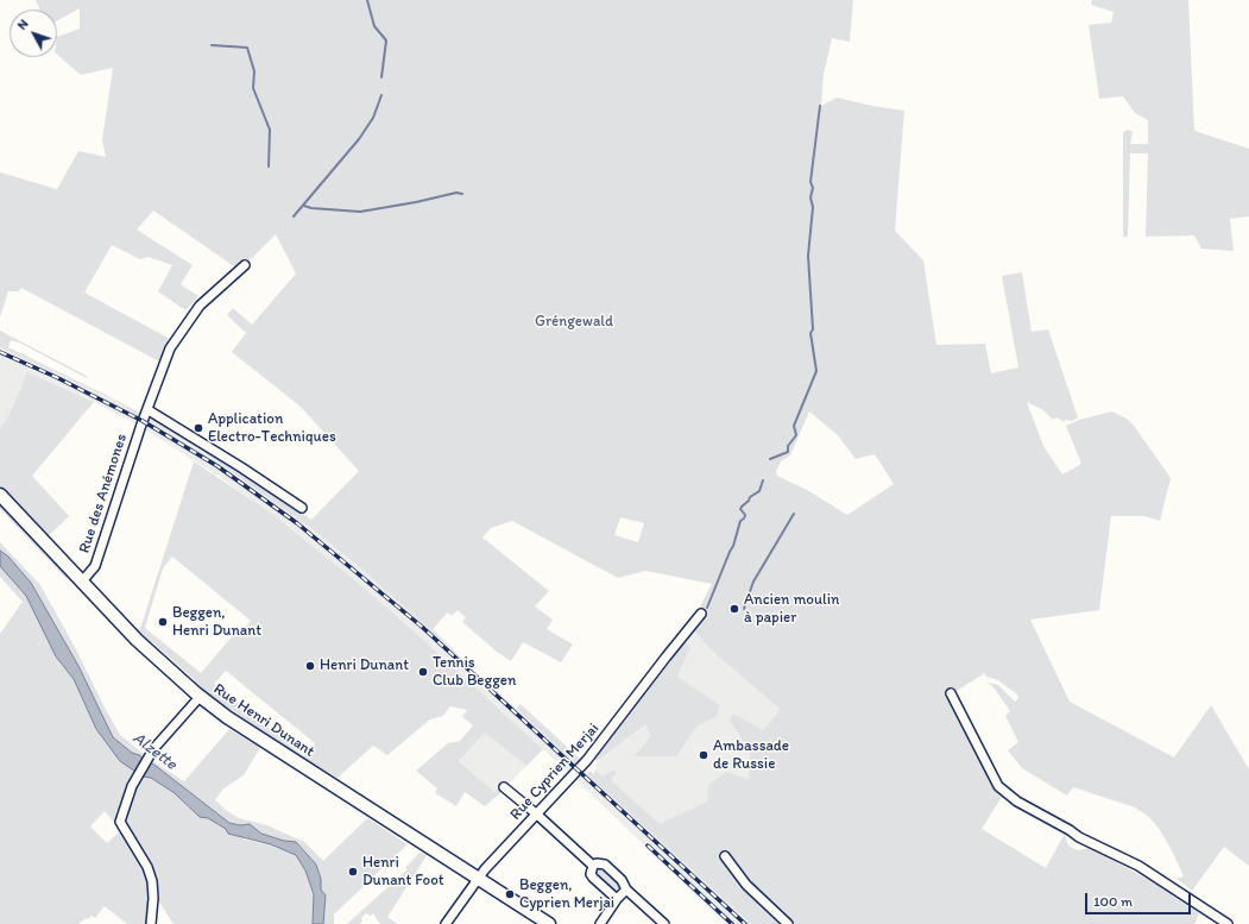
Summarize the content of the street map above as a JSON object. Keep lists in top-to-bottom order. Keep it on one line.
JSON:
{"streets":{"main road":["Rue Henri Dunant"],"street":["Rue des Anémones","Rue Cyprien Merjai"]},"crossings":[["Rue des Anémones","Rue Henri Dunant"],["Rue Henri Dunant","Rue Cyprien Merjai"]],"water":["Alzette"],"parks":["Gréngewald"],"places":["Application Electro-Techniques","Ancien moulin à papier","Beggen, Henri Dunant","Henri Dunant","Tennis Club Beggen","Ambassade de Russie","Henri Dunant Foot","Beggen, Cyprien Merjai"],"scale_bar":"100 m","north":"top left"}
